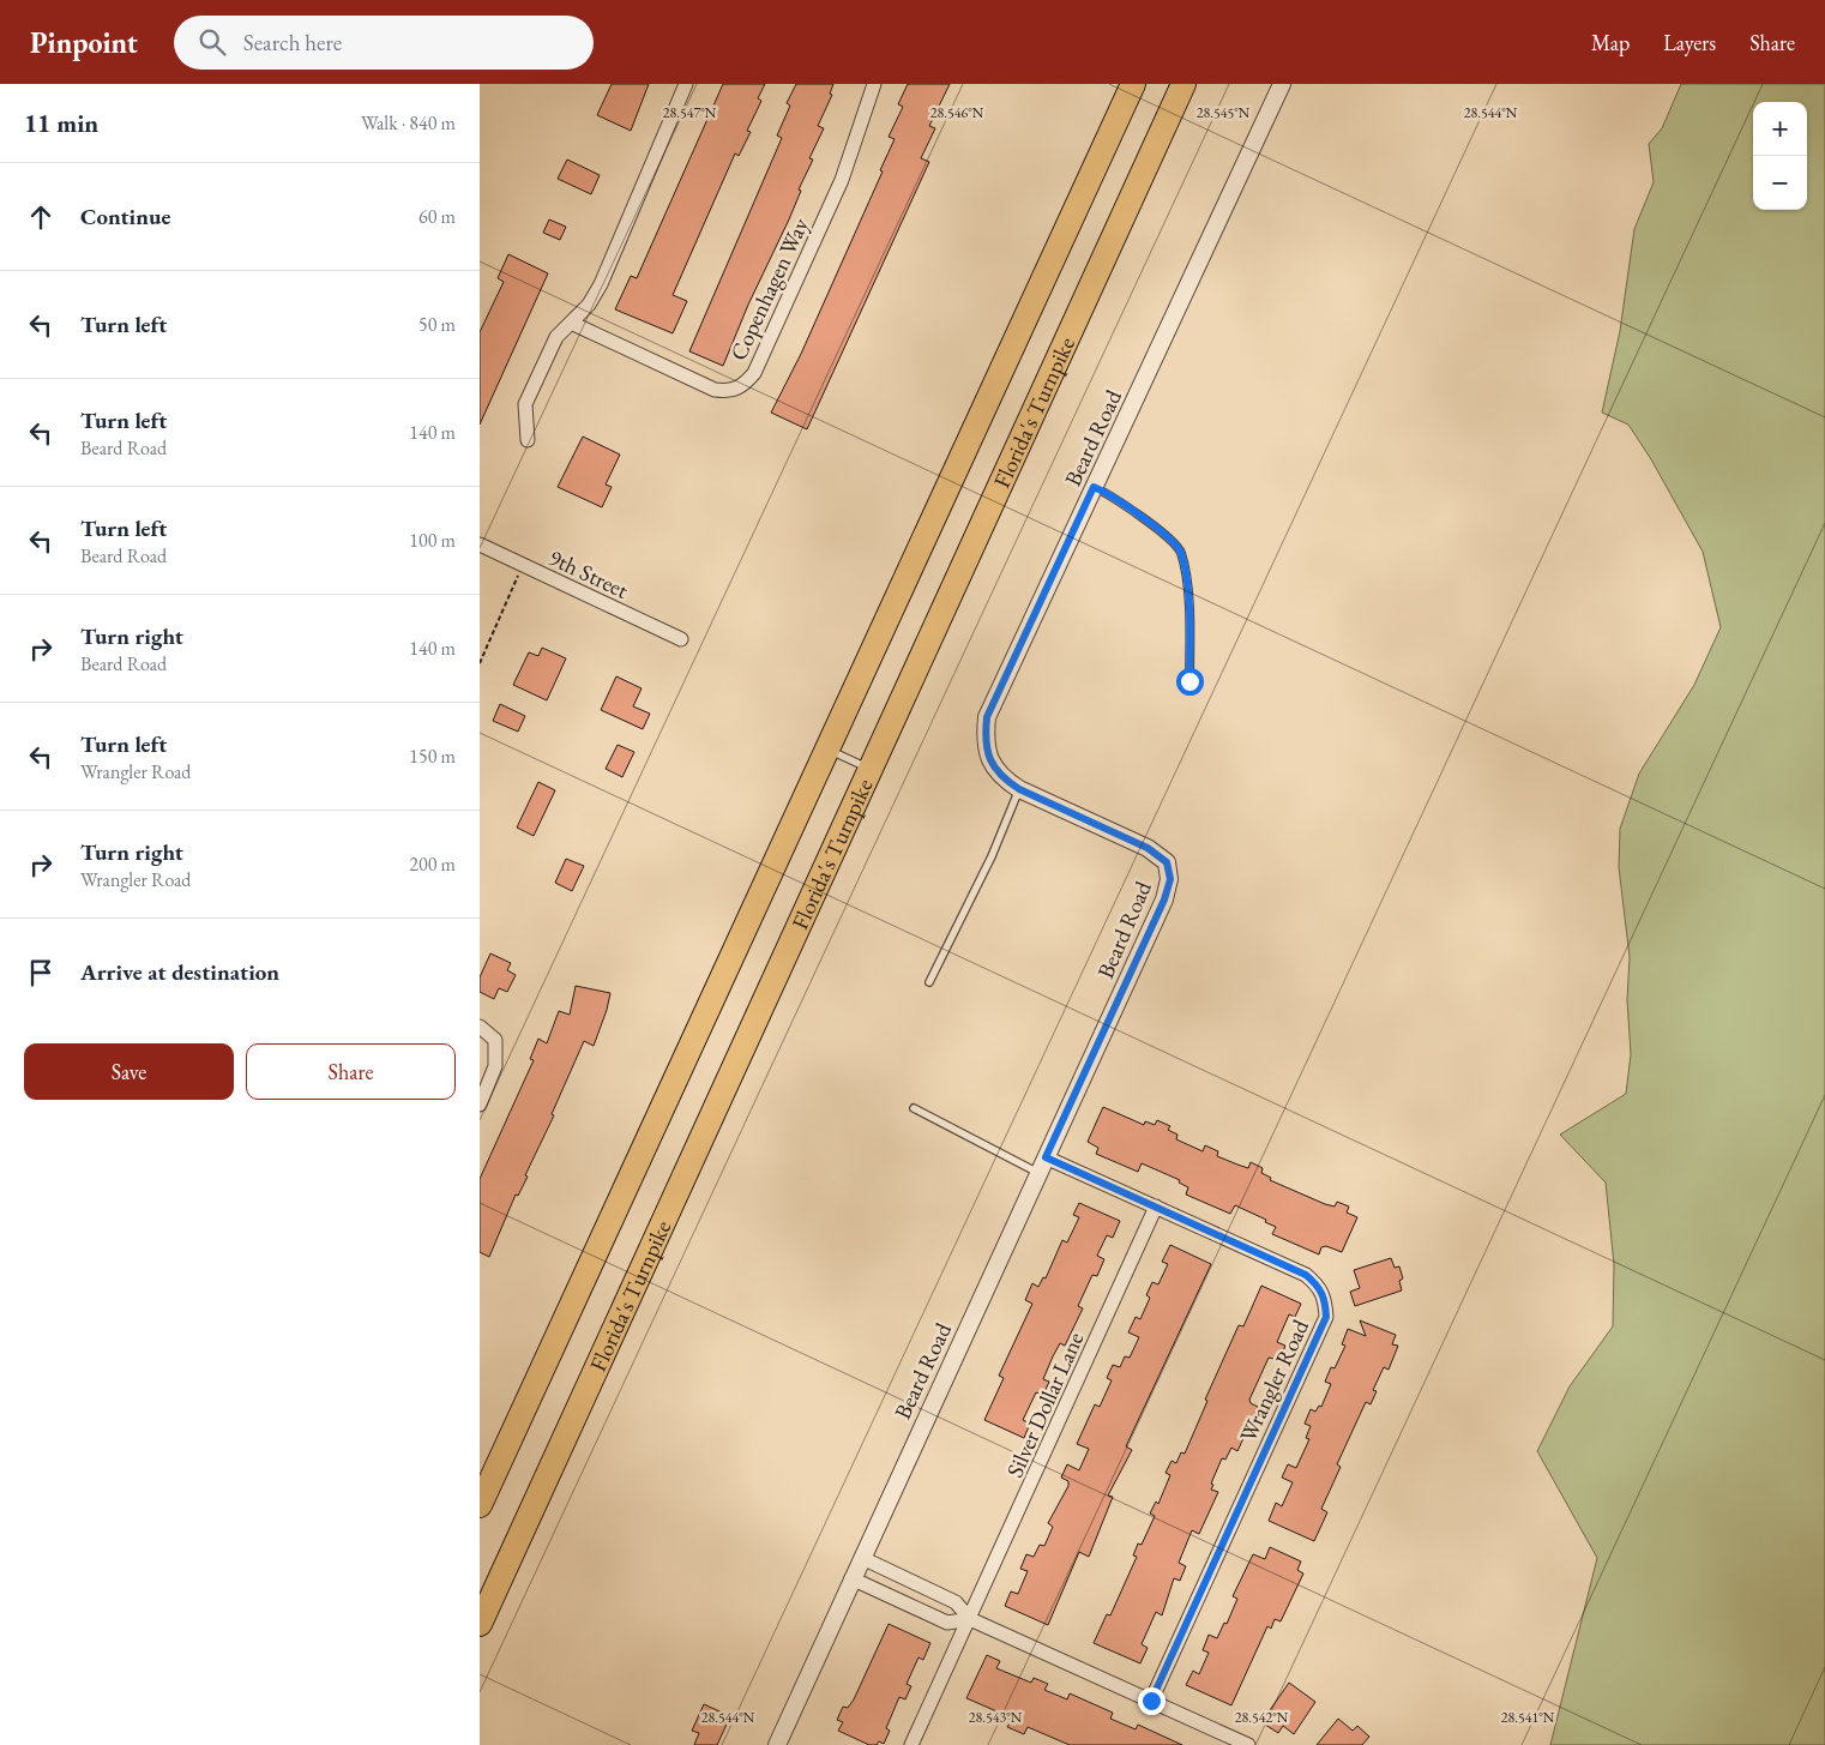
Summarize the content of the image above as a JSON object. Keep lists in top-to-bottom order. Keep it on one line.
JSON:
{"streets":{"highway":["Florida's Turnpike"],"street":["Copenhagen Way","Beard Road","9th Street","Wrangler Road","Silver Dollar Lane"]},"crossings":[["Beard Road","Wrangler Road"],["Wrangler Road","Silver Dollar Lane"]],"page":{"header":"Pinpoint","search":"Search here","nav":["Map","Layers","Share"],"heading":["11 min","Walk · 840 m"],"map_buttons":["+","−"],"list":[["Continue","60 m"],["Turn left","50 m"],["Turn left","Beard Road","140 m"],["Turn left","Beard Road","100 m"],["Turn right","Beard Road","140 m"],["Turn left","Wrangler Road","150 m"],["Turn right","Wrangler Road","200 m"],"Arrive at destination"],"buttons":["Save","Share"]},"coordinates":["28.547°N","28.546°N","28.545°N","28.544°N","28.543°N","28.542°N","28.541°N"]}
